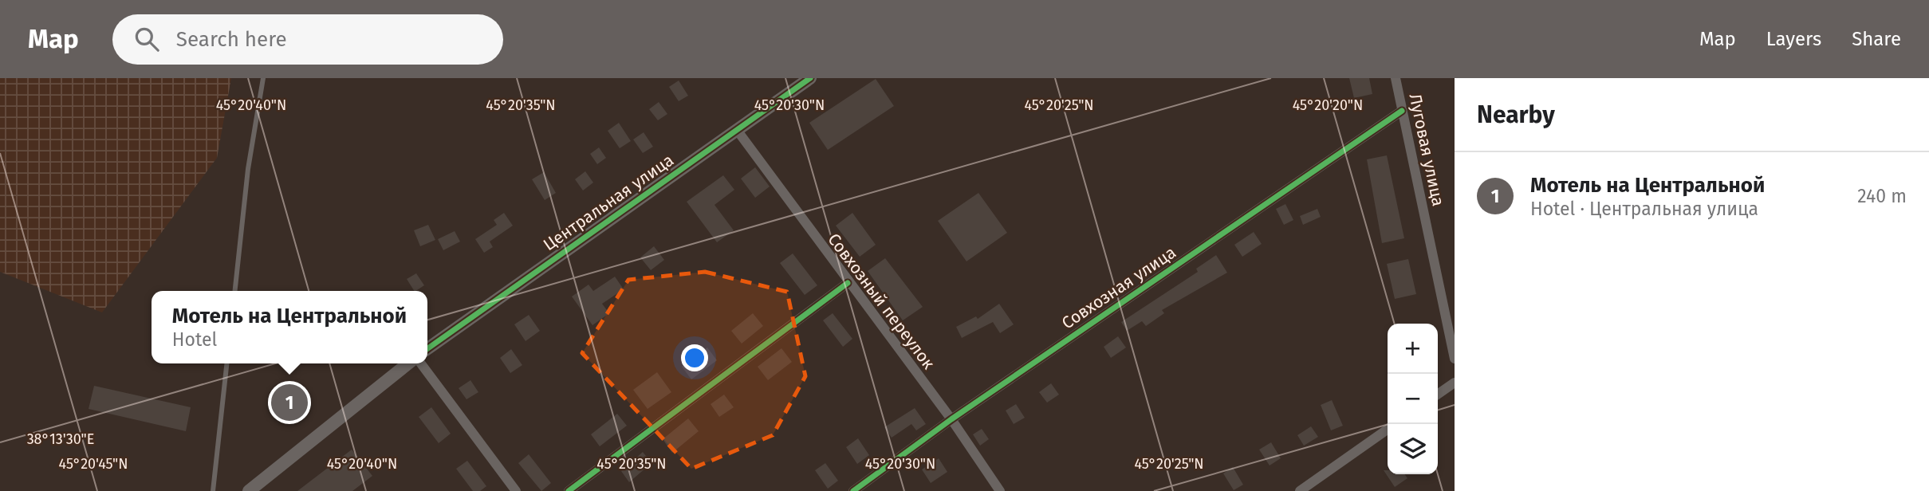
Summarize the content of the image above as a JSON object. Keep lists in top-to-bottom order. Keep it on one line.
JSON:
{"streets":{"street":["Луговая улица","Центральная улица","Совхозная улица","Совхозный переулок"]},"crossings":[["Луговая улица","Совхозная улица"],["Центральная улица","Совхозный переулок"],["Совхозная улица","Совхозный переулок"]],"page":{"header":"Map","search":"Search here","nav":["Map","Layers","Share"],"heading":"Nearby","list":[{"mark":"1","name":"Мотель на Центральной","note":"Hotel · Центральная улица","value":"240 m"}],"popup":["Мотель на Центральной","Hotel"],"map_buttons":["+","−"],"pins":"1"},"coordinates":["45°20'40\"N","45°20'35\"N","45°20'30\"N","45°20'25\"N","45°20'20\"N","38°13'30\"E","45°20'45\"N"]}
